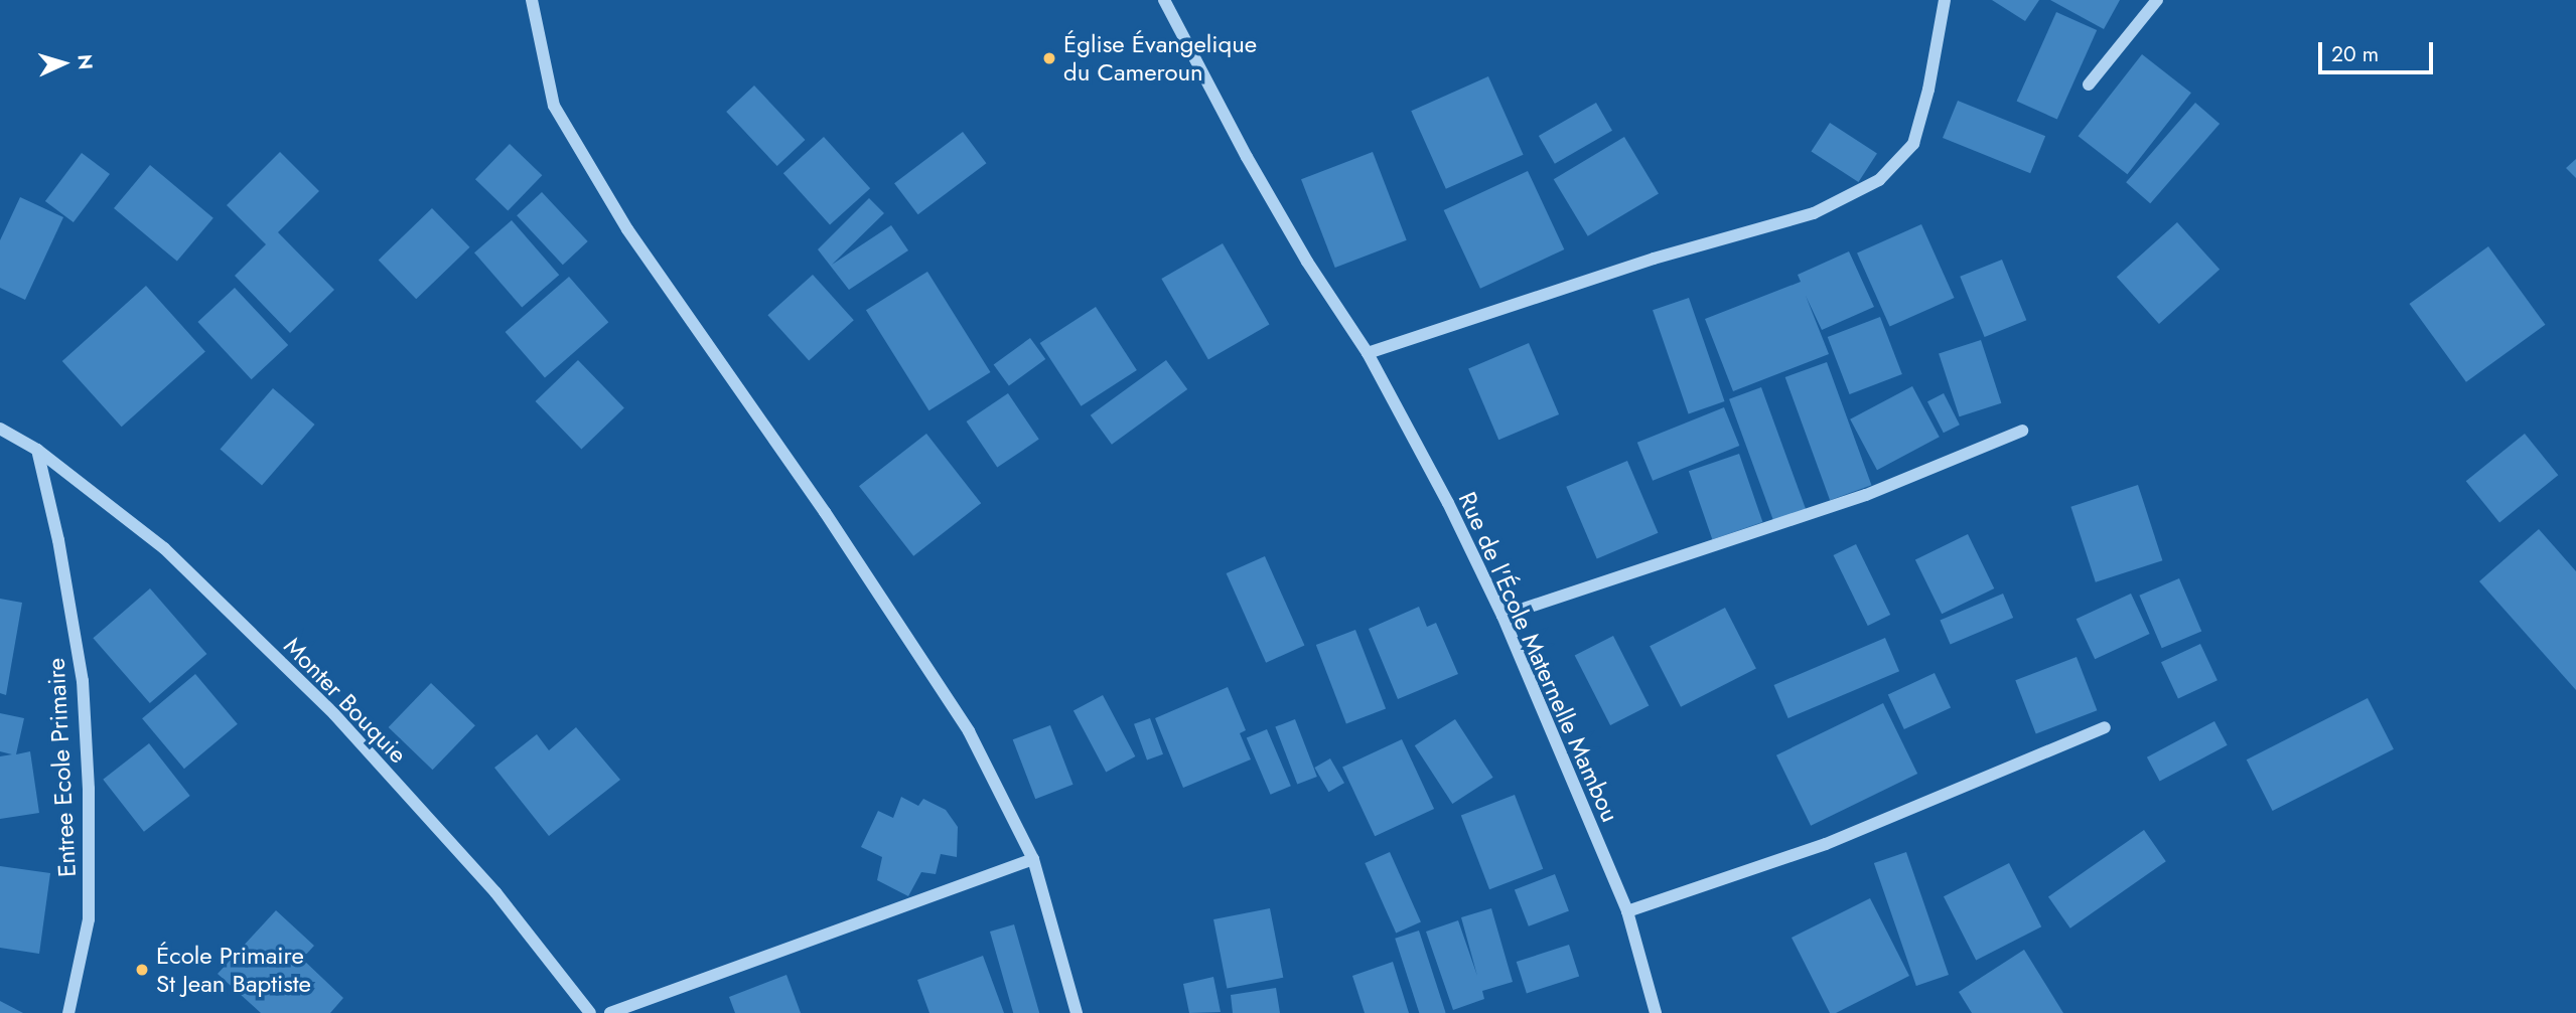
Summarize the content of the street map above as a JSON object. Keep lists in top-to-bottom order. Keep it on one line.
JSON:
{"streets":{"street":["Rue de l'École Maternelle Mambou","Monter Bouquie","Entree Ecole Primaire"]},"crossings":[["Monter Bouquie","Entree Ecole Primaire"]],"places":["Église Évangelique du Cameroun","École Primaire St Jean Baptiste"],"scale_bar":"20 m","north":"right"}
